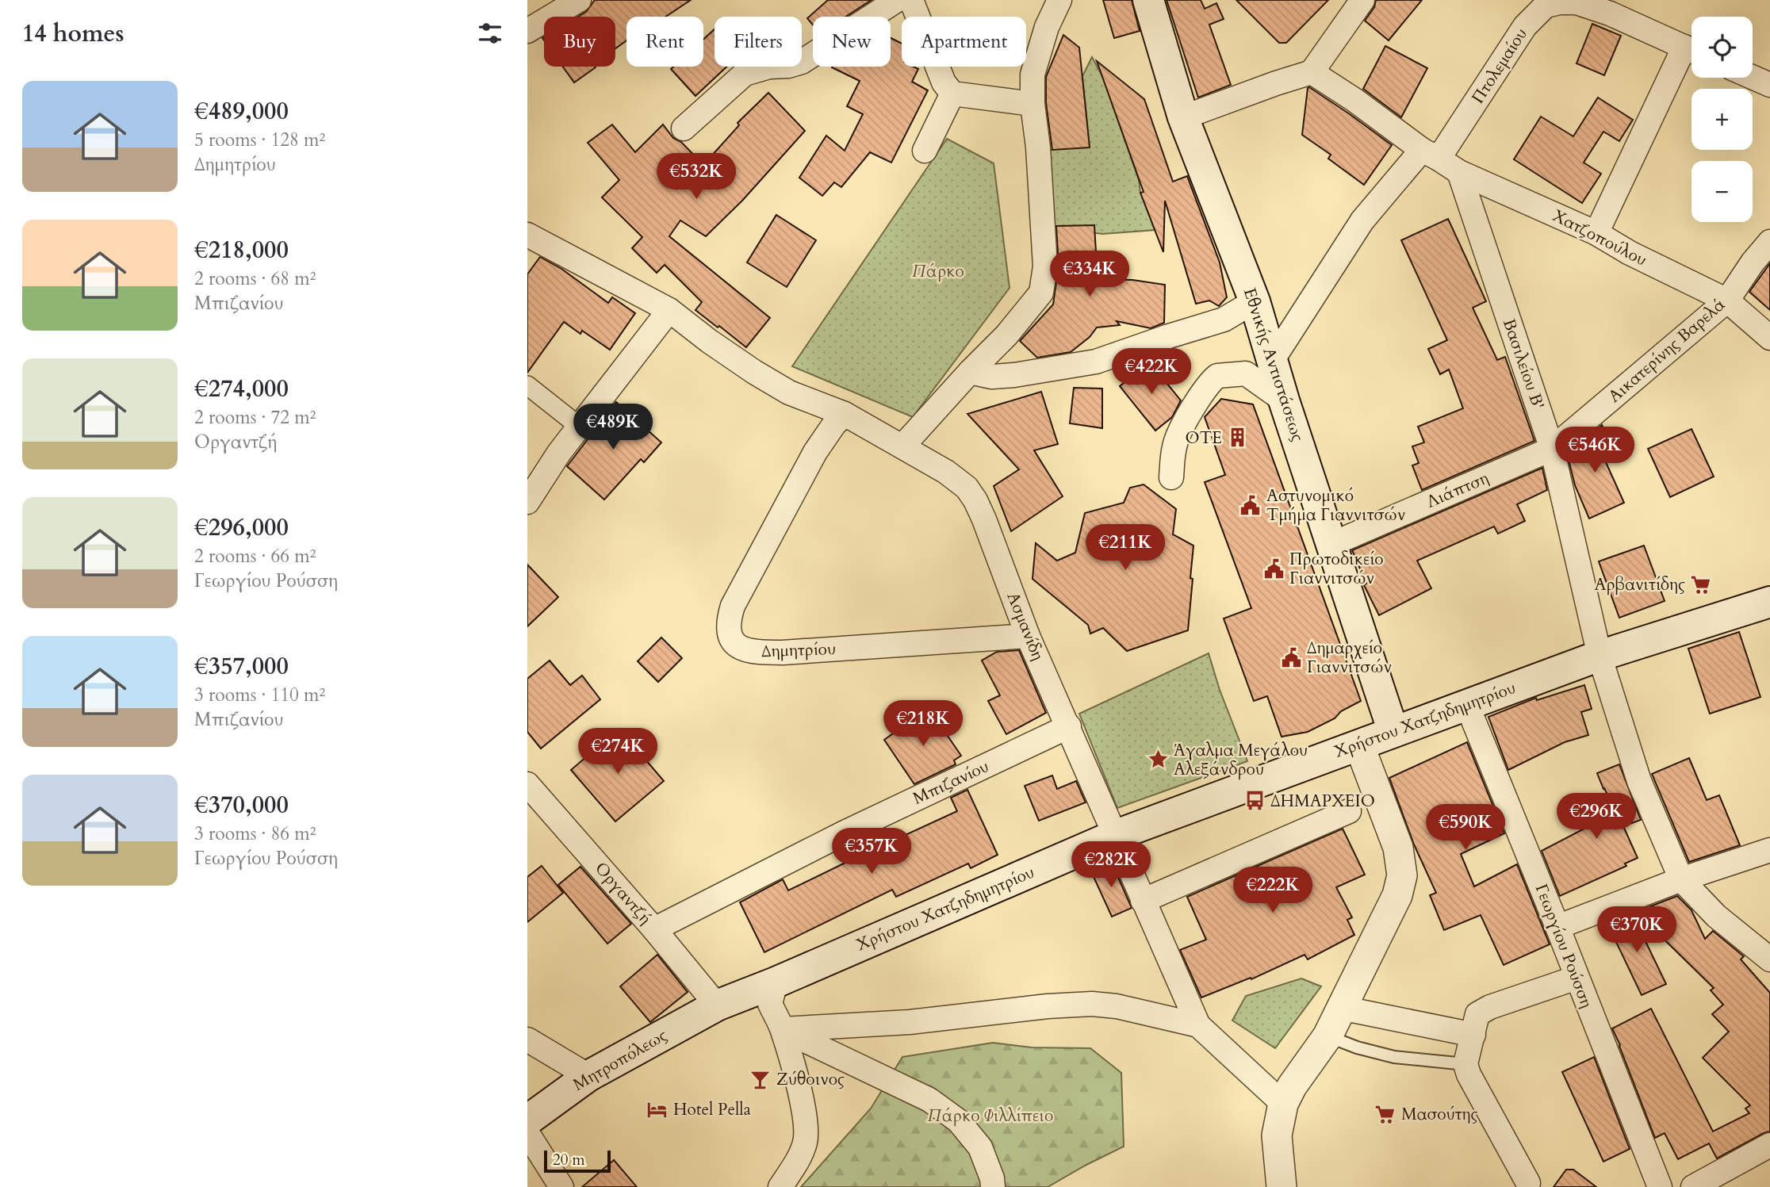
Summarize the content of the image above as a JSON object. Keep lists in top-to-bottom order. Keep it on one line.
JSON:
{"streets":{"main road":["Εθνικής Αντιστάσεως","Χρήστου Χατζηδημητρίου","Μητροπόλεως"],"street":["Πτολεμαίου","Χατζοπούλου","Αικατερίνης Βαρελά","Βασιλείου Β'","Λιάπτση","Ασμανίδη","Δημητρίου","Μπιζανίου","Οργαντζή","Γεωργίου Ρούσση"]},"crossings":[["Πτολεμαίου","Χατζοπούλου"],["Πτολεμαίου","Εθνικής Αντιστάσεως"],["Χατζοπούλου","Αικατερίνης Βαρελά"],["Χατζοπούλου","Βασιλείου Β'"],["Αικατερίνης Βαρελά","Βασιλείου Β'"],["Αικατερίνης Βαρελά","Λιάπτση"],["Βασιλείου Β'","Λιάπτση"],["Βασιλείου Β'","Χρήστου Χατζηδημητρίου"],["Εθνικής Αντιστάσεως","Λιάπτση"],["Εθνικής Αντιστάσεως","Χρήστου Χατζηδημητρίου"],["Ασμανίδη","Δημητρίου"],["Ασμανίδη","Χρήστου Χατζηδημητρίου"],["Ασμανίδη","Μπιζανίου"],["Χρήστου Χατζηδημητρίου","Οργαντζή"],["Χρήστου Χατζηδημητρίου","Γεωργίου Ρούσση"],["Χρήστου Χατζηδημητρίου","Μητροπόλεως"],["Μπιζανίου","Οργαντζή"],["Οργαντζή","Μητροπόλεως"]],"parks":["Πάρκο","Πάρκο Φιλλίπειο"],"places":{"building":["ΟΤΕ"],"public building":["Αστυνομικό Τμήμα Γιαννιτσών","Πρωτοδικείο Γιαννιτσών","Δημαρχείο Γιαννιτσών"],"supermarket":["Αρβανιτίδης","Μασούτης"],"place":["Άγαλμα Μεγάλου Αλεξάνδρου"],"bus stop":["ΔΗΜΑΡΧΕΙΟ"],"bar":["Ζύθοινος"],"hotel":["Hotel Pella"]},"scale_bar":"20 m","page":{"heading":"14 homes","map_buttons":["+","−"],"chip":["Buy","Rent","Filters","New","Apartment"],"list":[{"name":"€489,000","note":"5 rooms · 128 m² · Δημητρίου"},{"name":"€218,000","note":"2 rooms · 68 m² · Μπιζανίου"},{"name":"€274,000","note":"2 rooms · 72 m² · Οργαντζή"},{"name":"€296,000","note":"2 rooms · 66 m² · Γεωργίου Ρούσση"},{"name":"€357,000","note":"3 rooms · 110 m² · Μπιζανίου"},{"name":"€370,000","note":"3 rooms · 86 m² · Γεωργίου Ρούσση"}],"price":["€532K","€334K","€422K","€489K","€546K","€211K","€218K","€274K","€296K","€590K","€357K","€282K","€222K","€370K"],"scale":"20 m"}}
